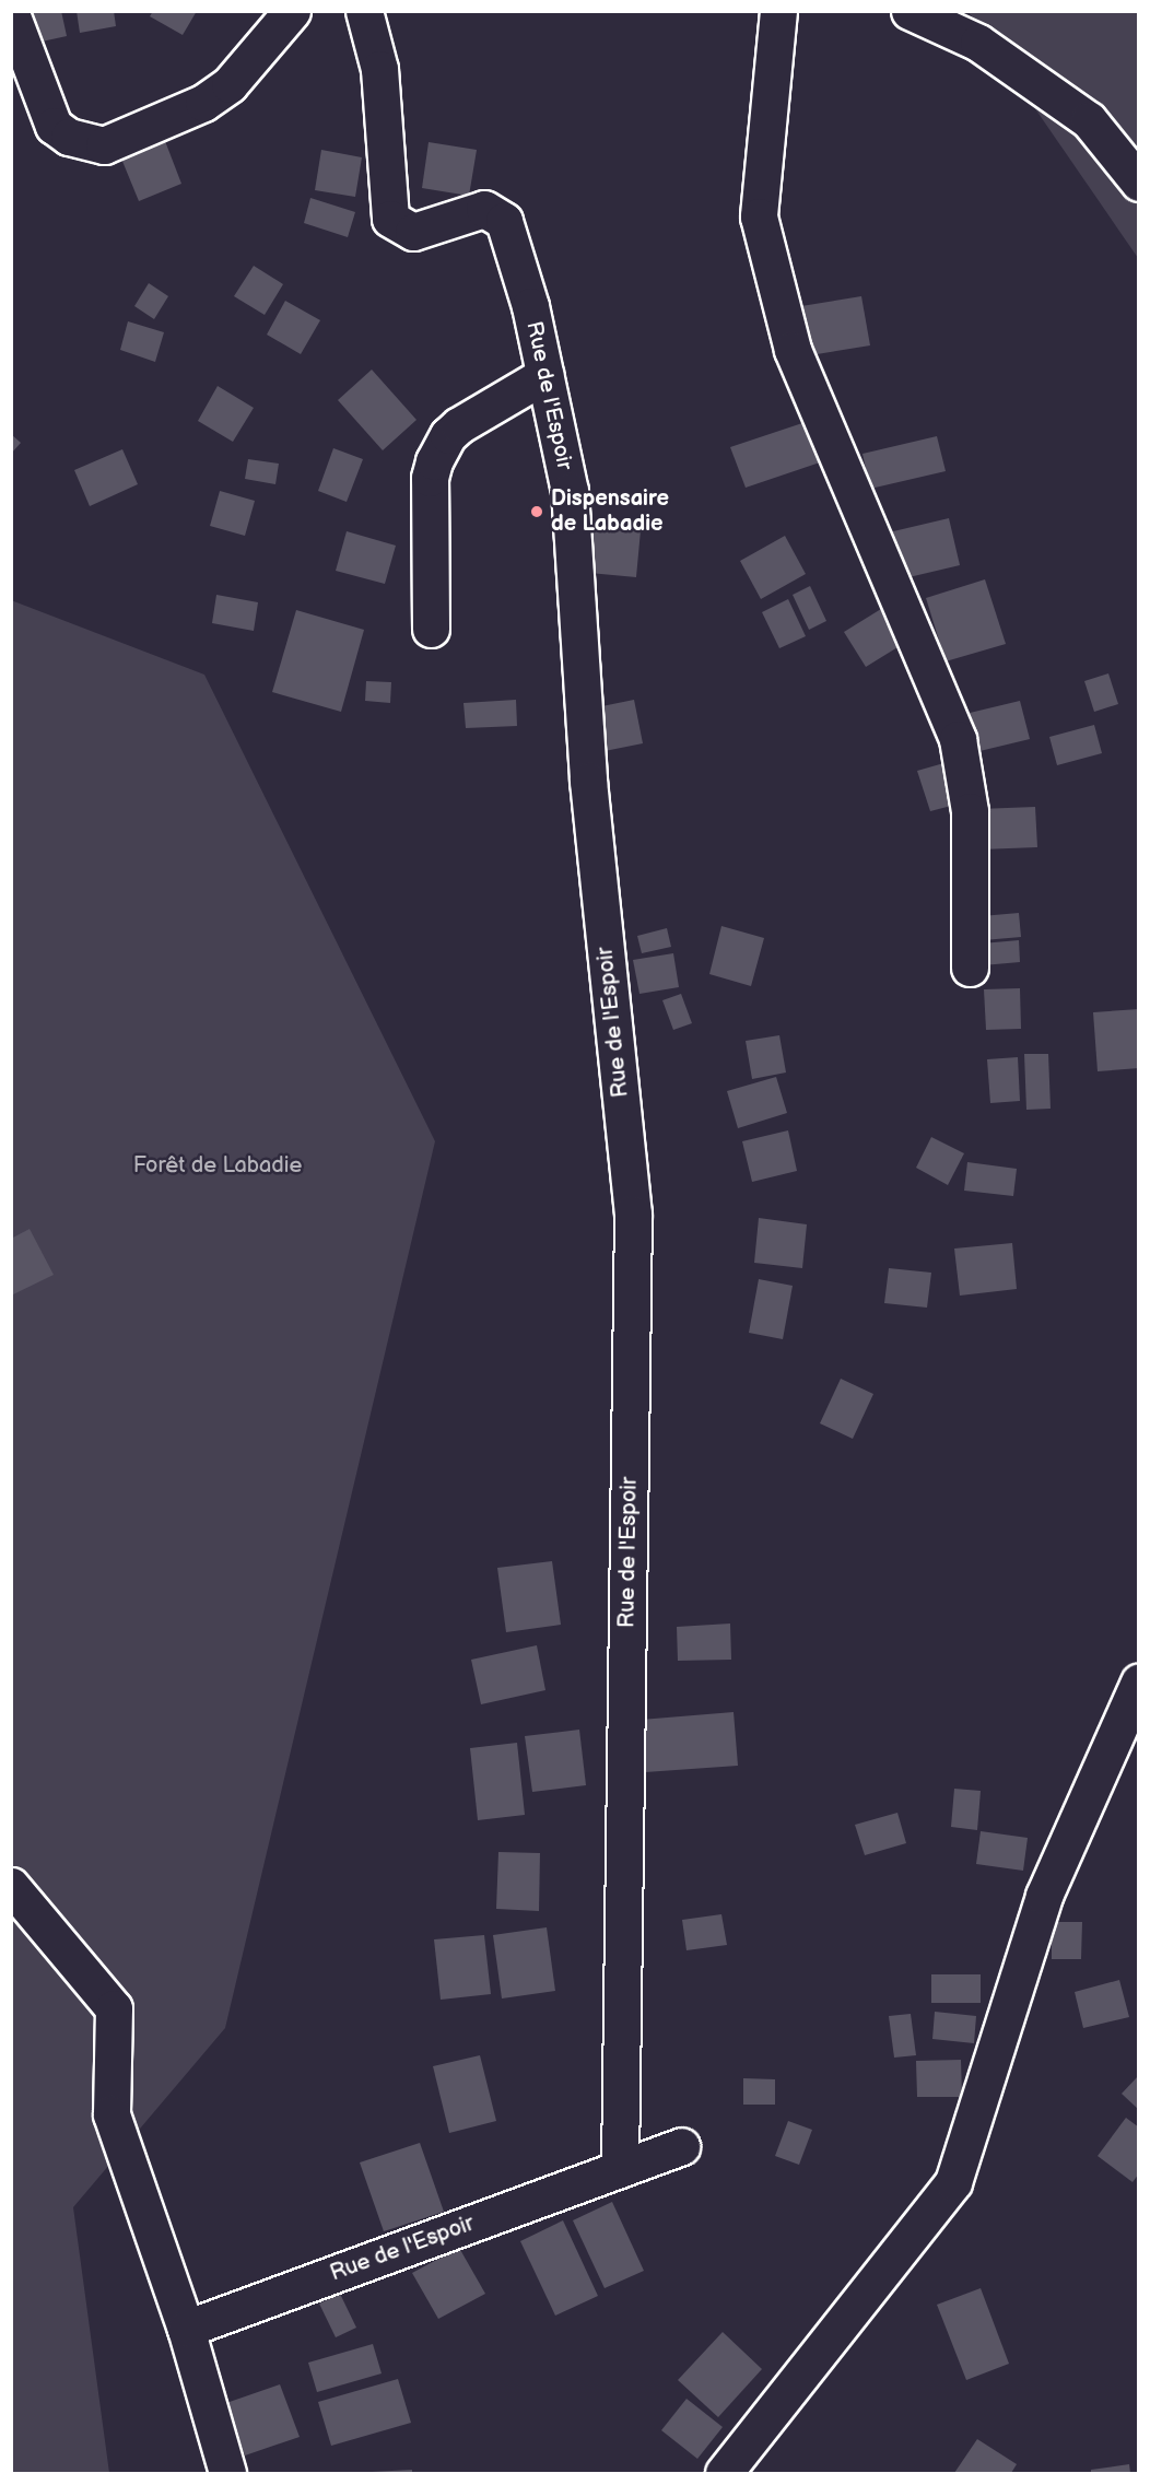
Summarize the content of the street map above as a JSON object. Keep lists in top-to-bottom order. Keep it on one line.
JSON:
{"streets":{"street":["Rue de l'Espoir"]},"parks":["Forêt de Labadie"],"places":["Dispensaire de Labadie"]}
